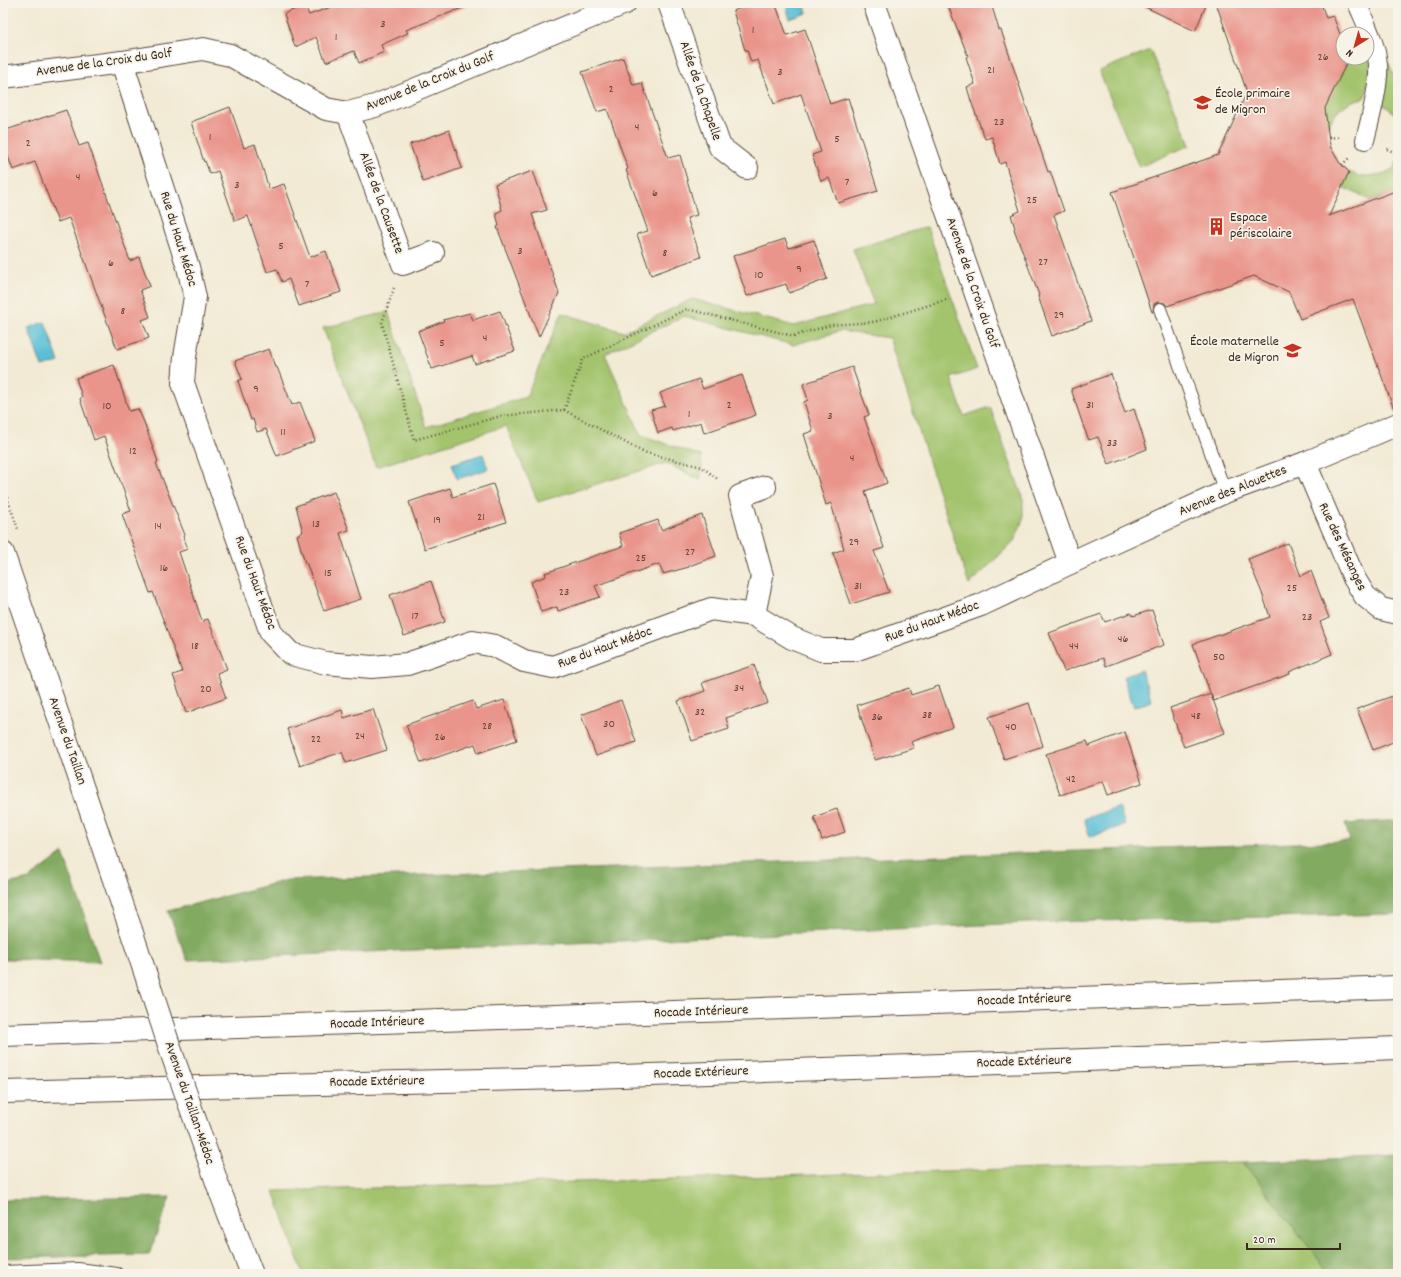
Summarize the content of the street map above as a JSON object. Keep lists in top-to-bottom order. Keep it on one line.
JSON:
{"streets":{"main road":["Avenue de la Croix du Golf","Allée de la Chapelle","Allée de la Causette","Rue du Haut Médoc","Avenue des Alouettes","Rue des Mésanges","Avenue du Taillan","Rocade Intérieure","Rocade Extérieure","Avenue du Taillan-Médoc"]},"crossings":[["Avenue de la Croix du Golf","Allée de la Causette"],["Avenue de la Croix du Golf","Rue du Haut Médoc"],["Avenue de la Croix du Golf","Avenue des Alouettes"],["Rue du Haut Médoc","Avenue des Alouettes"],["Avenue des Alouettes","Rue des Mésanges"],["Avenue du Taillan","Avenue du Taillan-Médoc"]],"places":{"school or university":["École primaire de Migron","École maternelle de Migron"],"building":["Espace périscolaire"]},"house_numbers":["3","1","1","26","21","3","2","23","4","1","5","2","4","7","3","6","25","5","3","8","27","6","9","10","7","8","29","4","5","9","2","31","10","1","3","11","33","12","4","21","19","13","14","29","27","25","16","15","31","25","23","17","23","46","18","44","50","34","20","32","38","48","36","30","28","40","24","26","22","42"],"scale_bar":"20 m","north":"bottom left"}
